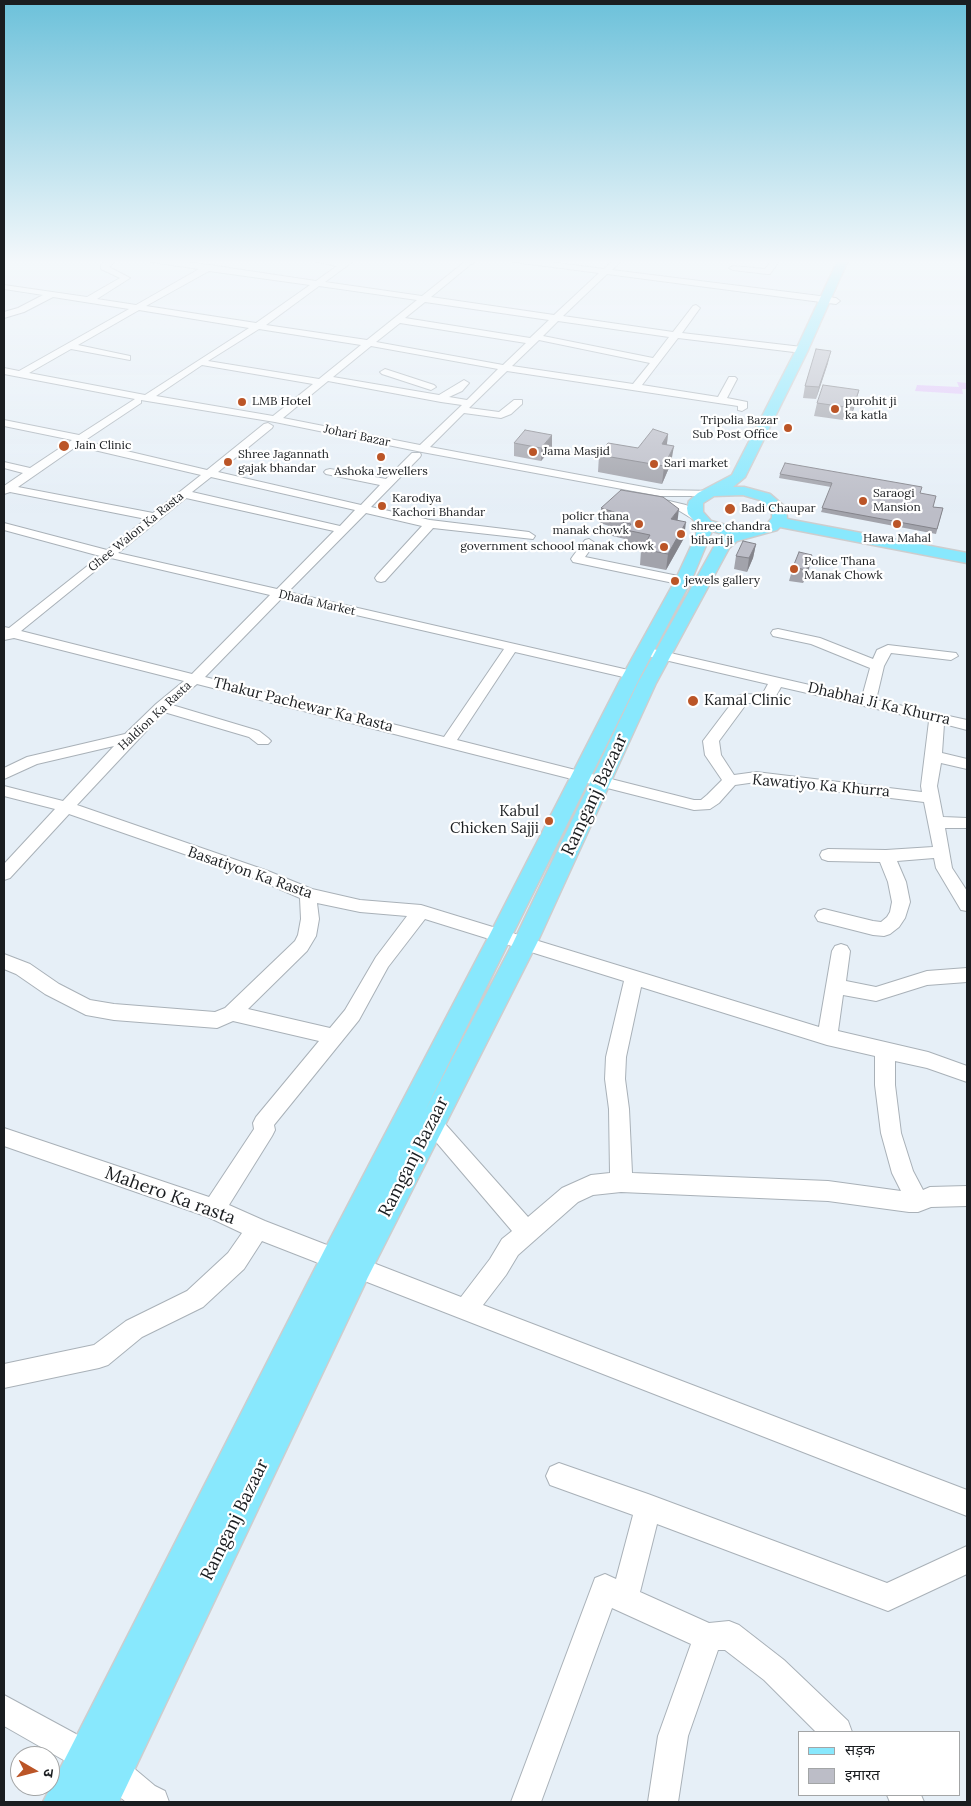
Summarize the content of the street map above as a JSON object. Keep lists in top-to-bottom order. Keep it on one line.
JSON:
{"streets":{"main road":["Ramganj Bazaar"],"street":["Johari Bazar","Ghee Walon Ka Rasta","Dhada Market","Dhabhai Ji Ka Khurra","Thakur Pachewar Ka Rasta","Haldion Ka Rasta","Kawatiyo Ka Khurra","Basatiyon Ka Rasta","Mahero Ka rasta"]},"crossings":[["Johari Bazar","Ghee Walon Ka Rasta"],["Johari Bazar","Haldion Ka Rasta"],["Johari Bazar","Ramganj Bazaar"],["Ghee Walon Ka Rasta","Dhada Market"],["Ghee Walon Ka Rasta","Thakur Pachewar Ka Rasta"],["Dhada Market","Haldion Ka Rasta"],["Dhada Market","Ramganj Bazaar"],["Dhabhai Ji Ka Khurra","Ramganj Bazaar"],["Thakur Pachewar Ka Rasta","Haldion Ka Rasta"],["Thakur Pachewar Ka Rasta","Kawatiyo Ka Khurra"],["Thakur Pachewar Ka Rasta","Ramganj Bazaar"],["Haldion Ka Rasta","Basatiyon Ka Rasta"],["Kawatiyo Ka Khurra","Ramganj Bazaar"],["Ramganj Bazaar","Basatiyon Ka Rasta"],["Ramganj Bazaar","Mahero Ka rasta"]],"places":["LMB Hotel","purohit ji ka katla","Tripolia Bazar Sub Post Office","Jain Clinic","Jama Masjid","Ashoka Jewellers","Shree Jagannath gajak bhandar","Sari market","Saraogi Mansion","Karodiya Kachori Bhandar","Badi Chaupar","policr thana manak chowk","Hawa Mahal","shree chandra bihari ji","government schoool manak chowk","Police Thana Manak Chowk","jewels gallery","Kamal Clinic","Kabul Chicken Sajji"],"legend":["सड़क","इमारत"],"north":"right"}
